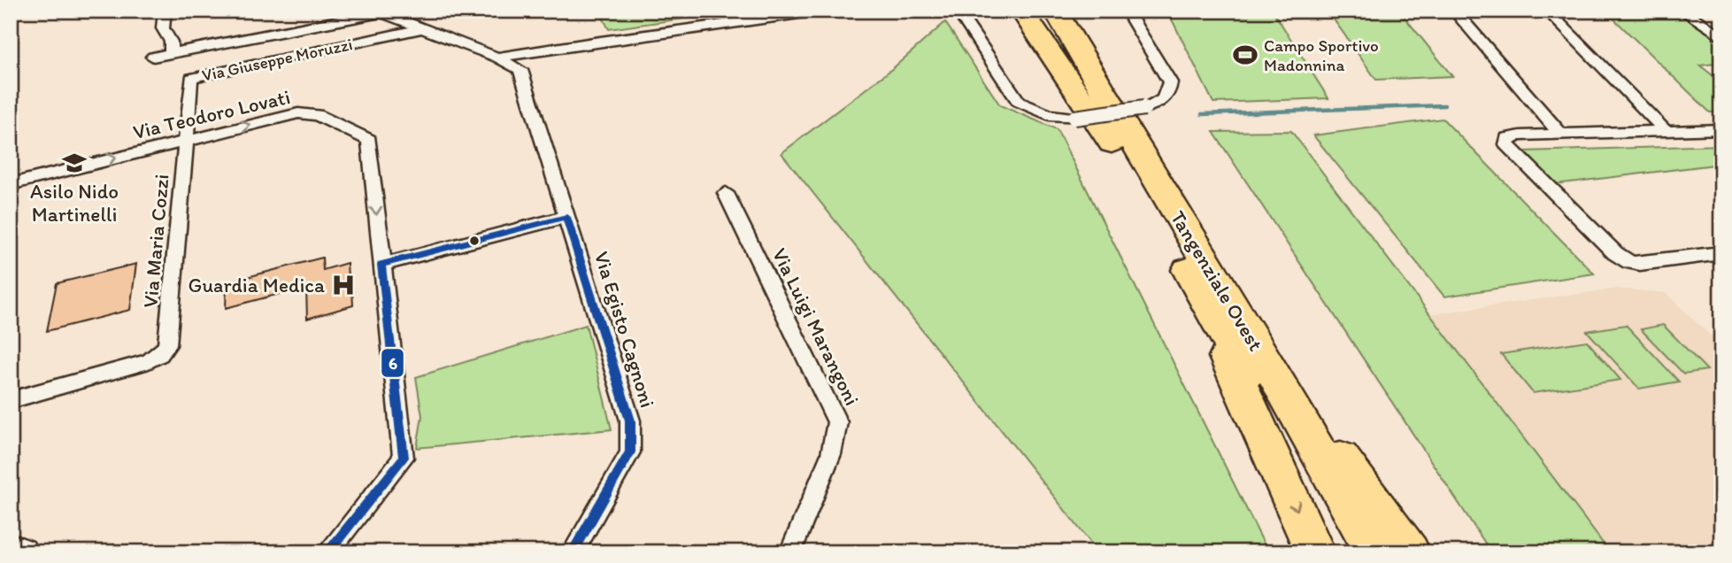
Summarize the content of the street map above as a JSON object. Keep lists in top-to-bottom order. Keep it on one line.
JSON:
{"streets":{"highway":["Tangenziale Ovest"],"street":["Via Giuseppe Moruzzi","Via Teodoro Lovati","Via Maria Cozzi","Via Luigi Marangoni","Via Egisto Cagnoni"]},"crossings":[["Via Giuseppe Moruzzi","Via Teodoro Lovati"],["Via Giuseppe Moruzzi","Via Maria Cozzi"],["Via Giuseppe Moruzzi","Via Egisto Cagnoni"],["Via Teodoro Lovati","Via Maria Cozzi"]],"places":{"sports":["Campo Sportivo Madonnina"],"school or university":["Asilo Nido Martinelli"],"hospital":["Guardia Medica"]},"lines":["transit line 6"]}
